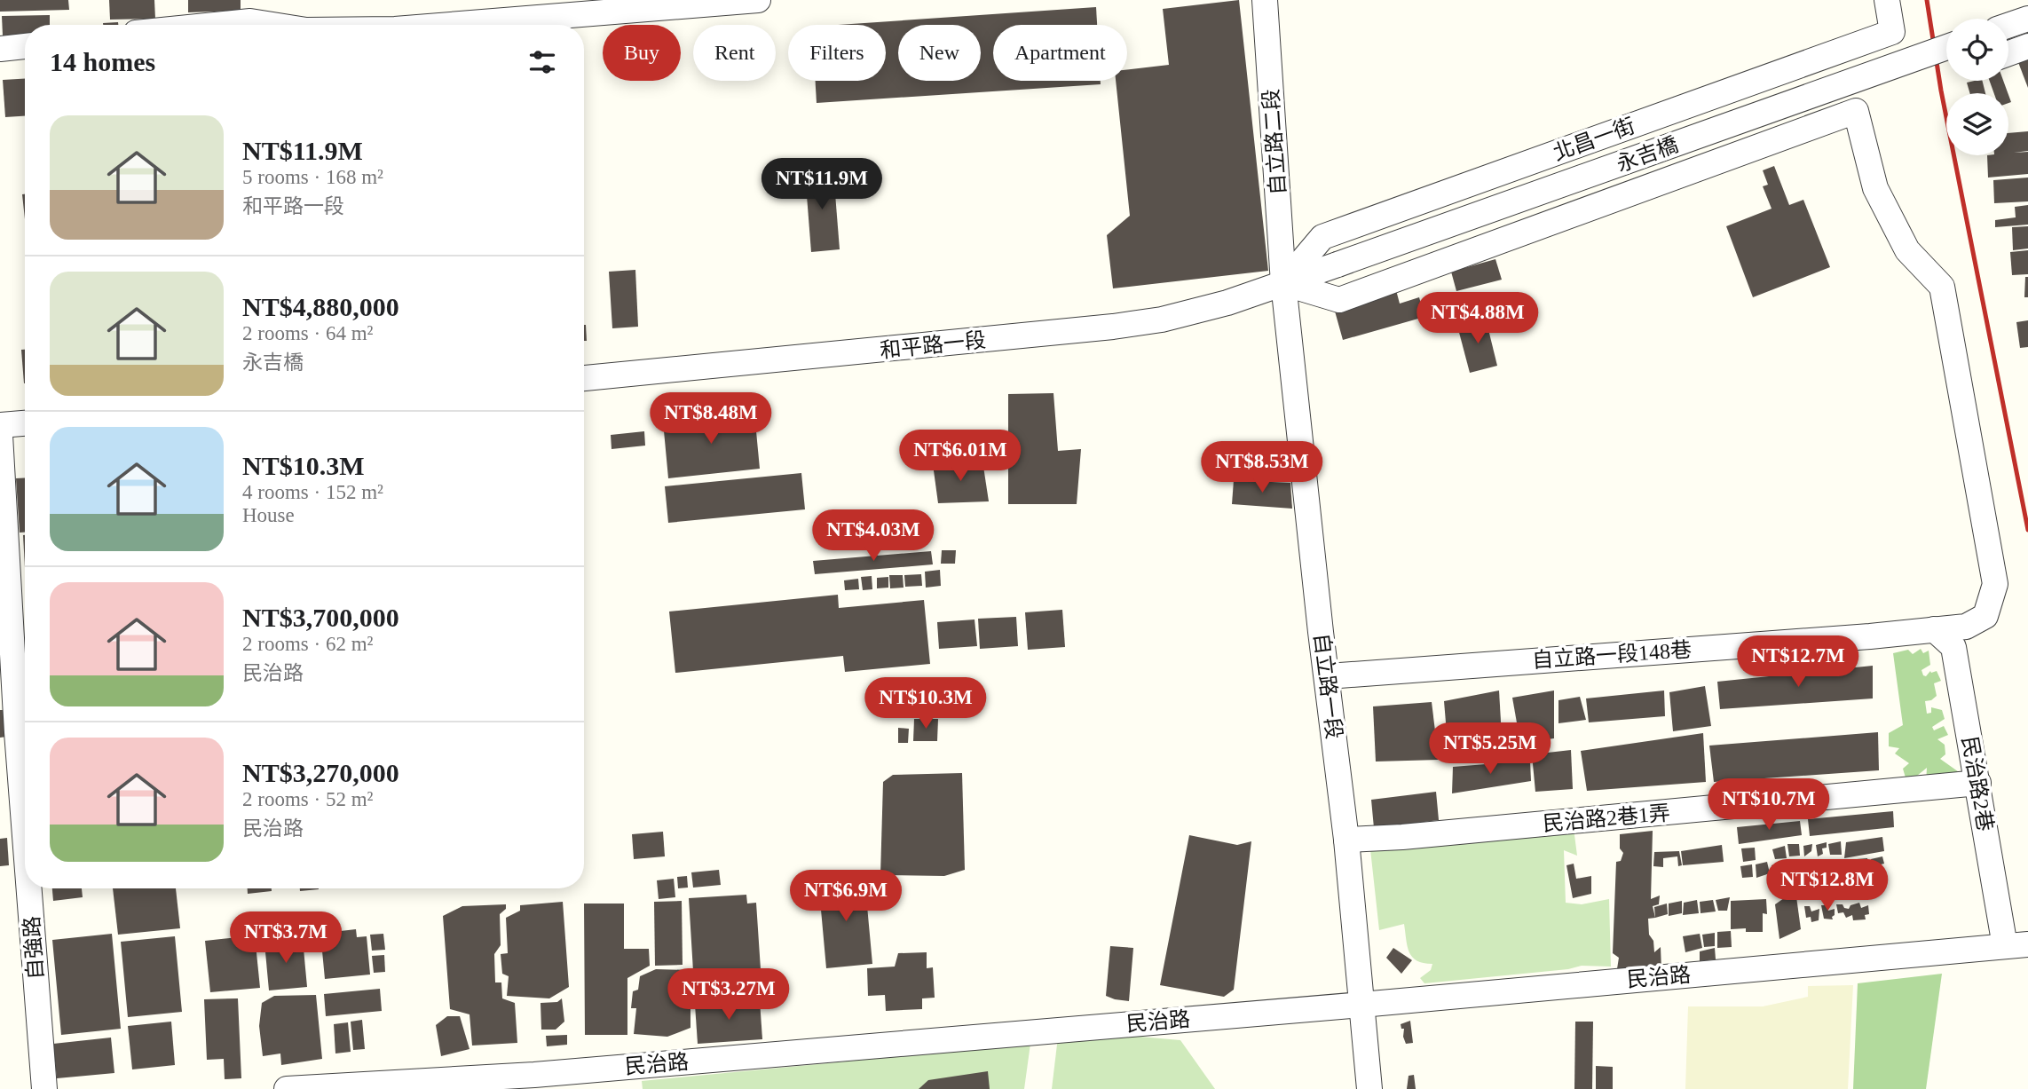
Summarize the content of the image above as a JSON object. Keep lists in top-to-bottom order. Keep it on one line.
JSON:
{"streets":{"street":["北昌一街","自立路二段","永吉橋","和平路一段","自立路一段148巷","自立路一段","民治路2巷","民治路2巷1弄","自強路","民治路"]},"crossings":[["北昌一街","自立路二段"],["北昌一街","永吉橋"],["北昌一街","和平路一段"],["北昌一街","自立路一段148巷"],["北昌一街","自立路一段"],["自立路二段","永吉橋"],["自立路二段","和平路一段"],["自立路二段","自立路一段148巷"],["自立路二段","自立路一段"],["永吉橋","和平路一段"],["永吉橋","自立路一段148巷"],["永吉橋","自立路一段"],["和平路一段","自立路一段148巷"],["和平路一段","自立路一段"],["自立路一段148巷","自立路一段"],["自立路一段148巷","民治路2巷"],["自立路一段","民治路2巷1弄"],["自立路一段","民治路"],["民治路2巷","民治路2巷1弄"],["民治路2巷","民治路"]],"page":{"chip":["Buy","Rent","Filters","New","Apartment"],"heading":"14 homes","list":[{"name":"NT$11.9M","note":"5 rooms · 168 m² · 和平路一段"},{"name":"NT$4,880,000","note":"2 rooms · 64 m² · 永吉橋"},{"name":"NT$10.3M","note":"4 rooms · 152 m² · House"},{"name":"NT$3,700,000","note":"2 rooms · 62 m² · 民治路"},{"name":"NT$3,270,000","note":"2 rooms · 52 m² · 民治路"}],"price":["NT$11.9M","NT$4.88M","NT$8.48M","NT$6.01M","NT$8.53M","NT$4.03M","NT$12.7M","NT$10.3M","NT$5.25M","NT$10.7M","NT$12.8M","NT$6.9M","NT$3.7M","NT$3.27M"]}}
